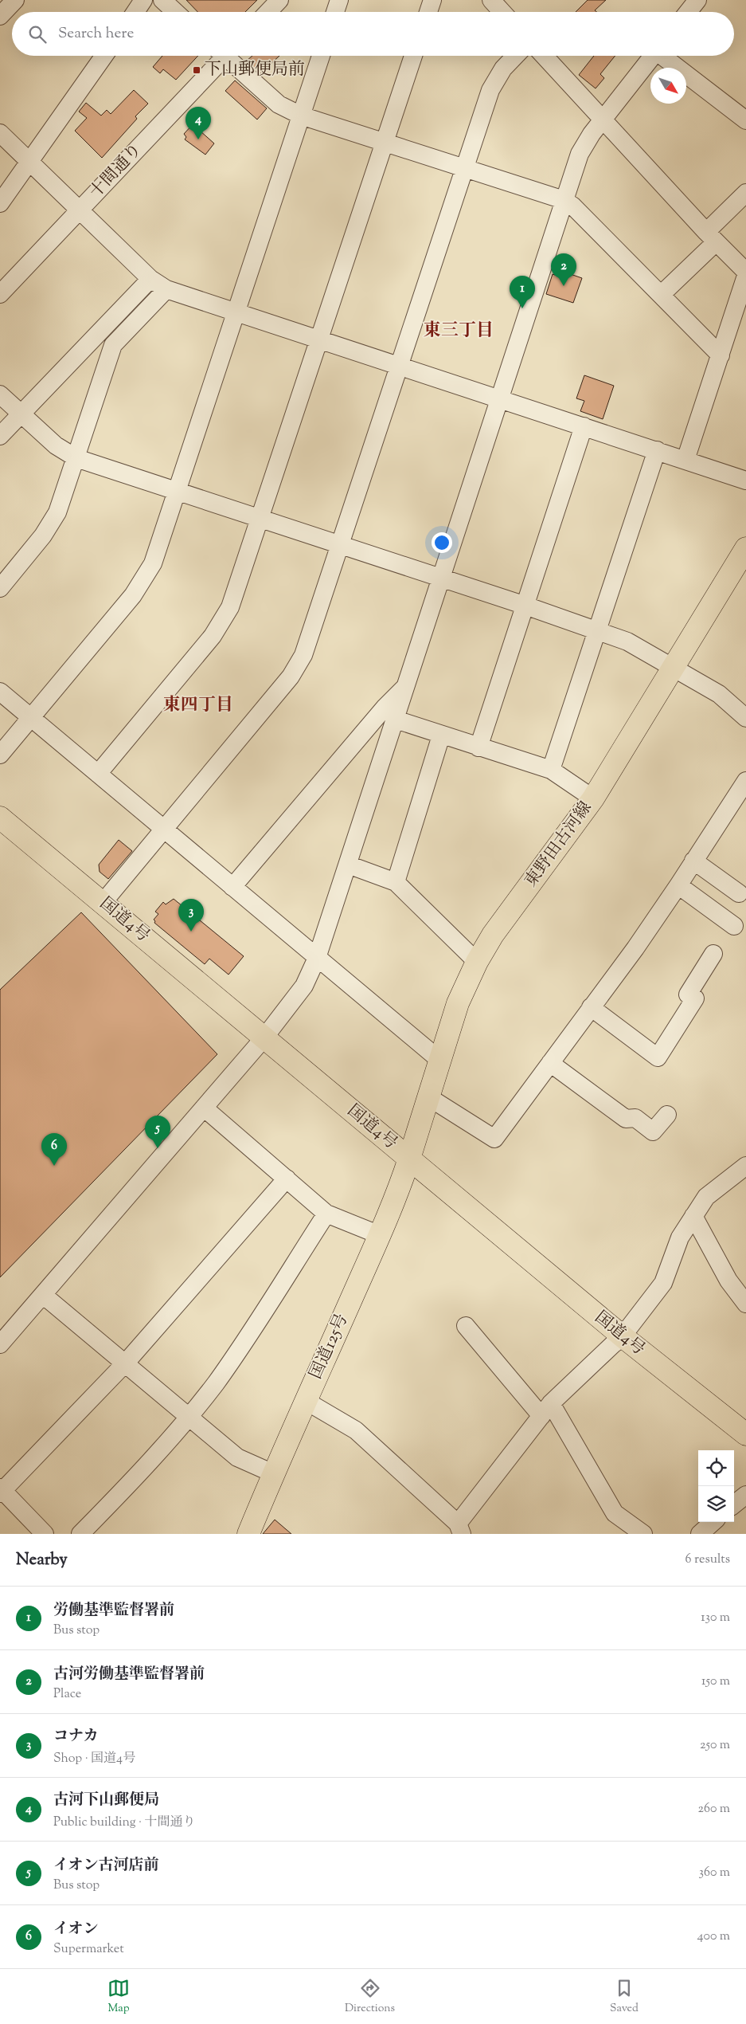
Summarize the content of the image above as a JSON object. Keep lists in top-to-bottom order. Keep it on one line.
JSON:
{"streets":{"main road":["東野田古河線","国道4号","国道125号"],"street":["十間通り"]},"crossings":[["東野田古河線","国道4号"],["東野田古河線","国道125号"],["国道4号","国道125号"]],"districts":["東三丁目","東四丁目"],"places":{"transit":["下山郵便局前"]},"north":"bottom right","page":{"search":"Search here","pins":["4","2","1","3","5","6"],"heading":["Nearby","6 results"],"list":[{"mark":"1","name":"労働基準監督署前","note":"Bus stop","value":"130 m"},{"mark":"2","name":"古河労働基準監督署前","note":"Place","value":"150 m"},{"mark":"3","name":"コナカ","note":"Shop · 国道4号","value":"250 m"},{"mark":"4","name":"古河下山郵便局","note":"Public building · 十間通り","value":"260 m"},{"mark":"5","name":"イオン古河店前","note":"Bus stop","value":"360 m"},{"mark":"6","name":"イオン","note":"Supermarket","value":"400 m"}],"nav":["Map","Directions","Saved"]}}
